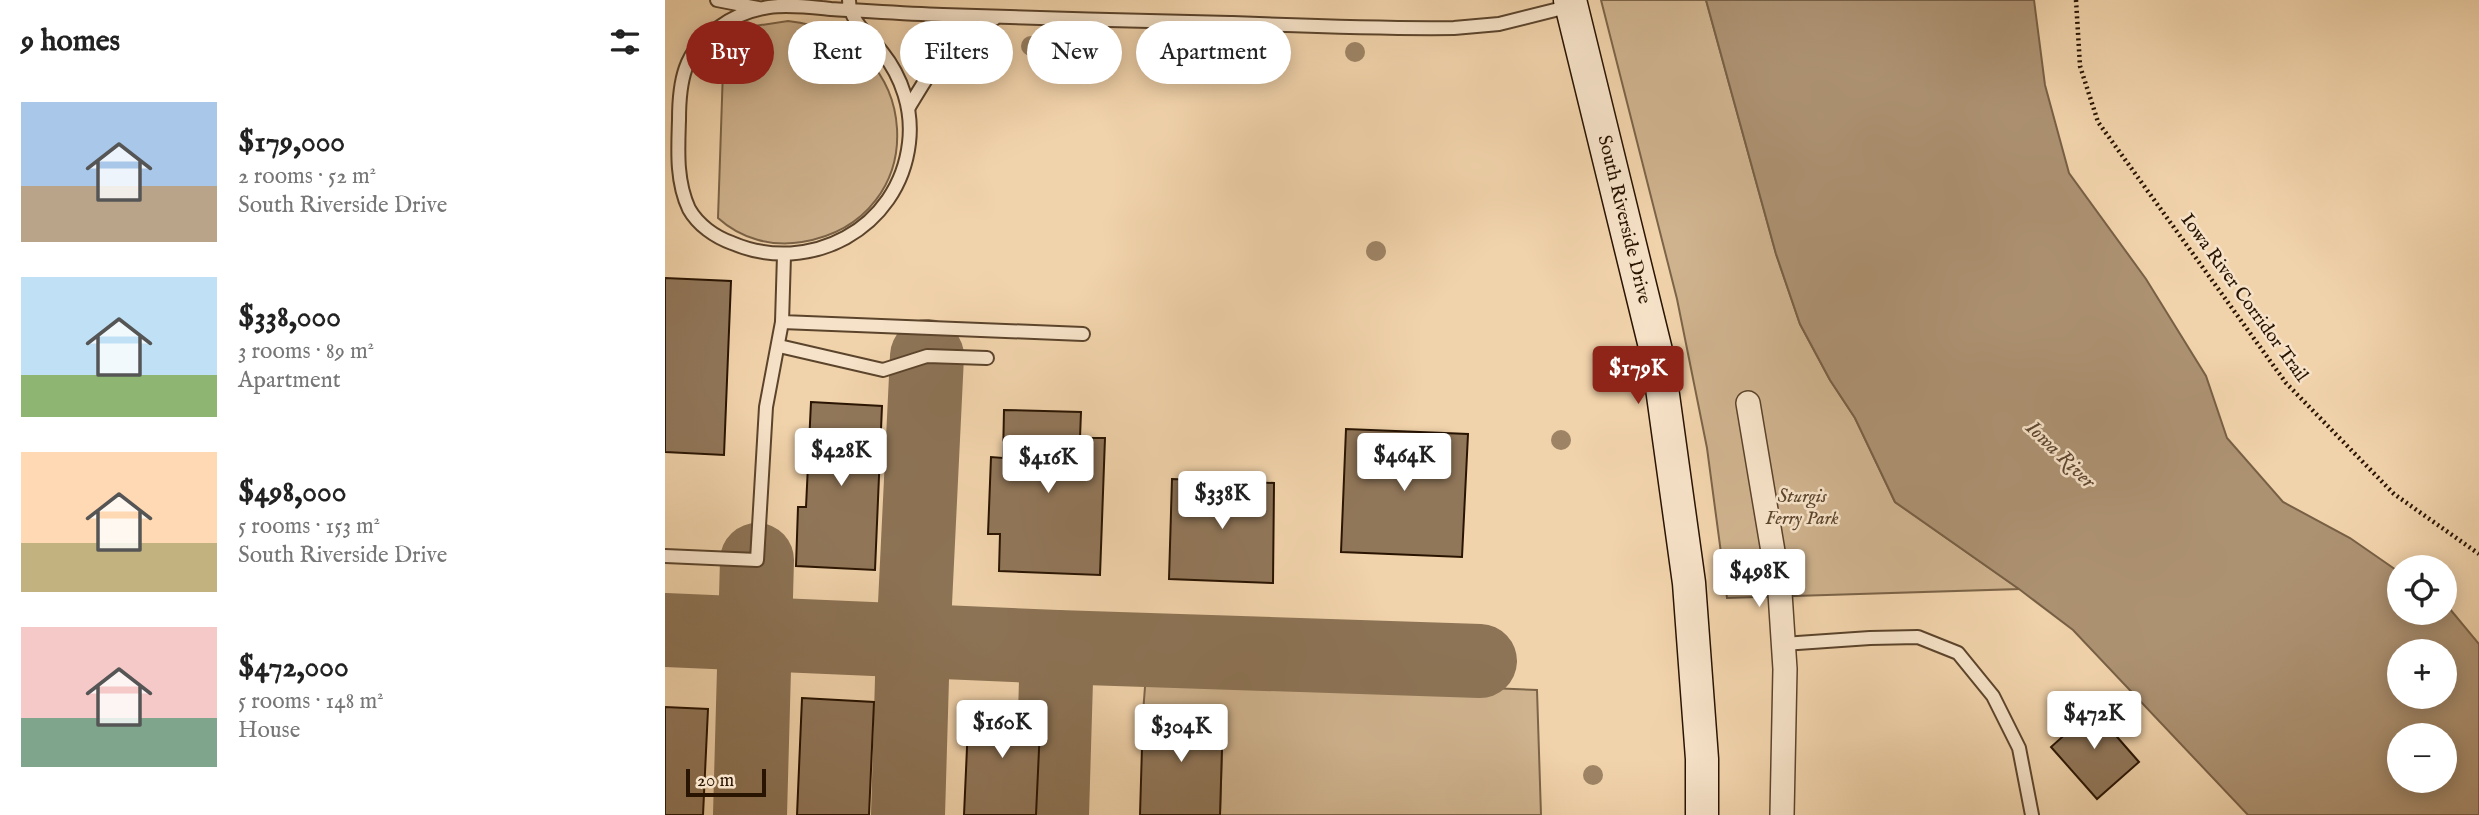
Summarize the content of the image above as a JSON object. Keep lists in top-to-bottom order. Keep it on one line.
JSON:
{"streets":{"main road":["South Riverside Drive"],"path":["Iowa River Corridor Trail"]},"water":["Iowa River"],"parks":["Sturgis Ferry Park"],"scale_bar":"20 m","page":{"heading":"9 homes","chip":["Buy","Rent","Filters","New","Apartment"],"list":[{"name":"$179,000","note":"2 rooms · 52 m² · South Riverside Drive"},{"name":"$338,000","note":"3 rooms · 89 m² · Apartment"},{"name":"$498,000","note":"5 rooms · 153 m² · South Riverside Drive"},{"name":"$472,000","note":"5 rooms · 148 m² · House"}],"price":["$179K","$428K","$464K","$416K","$338K","$498K","$472K","$160K","$304K"],"map_buttons":["+","−"],"scale":"20 m"}}
